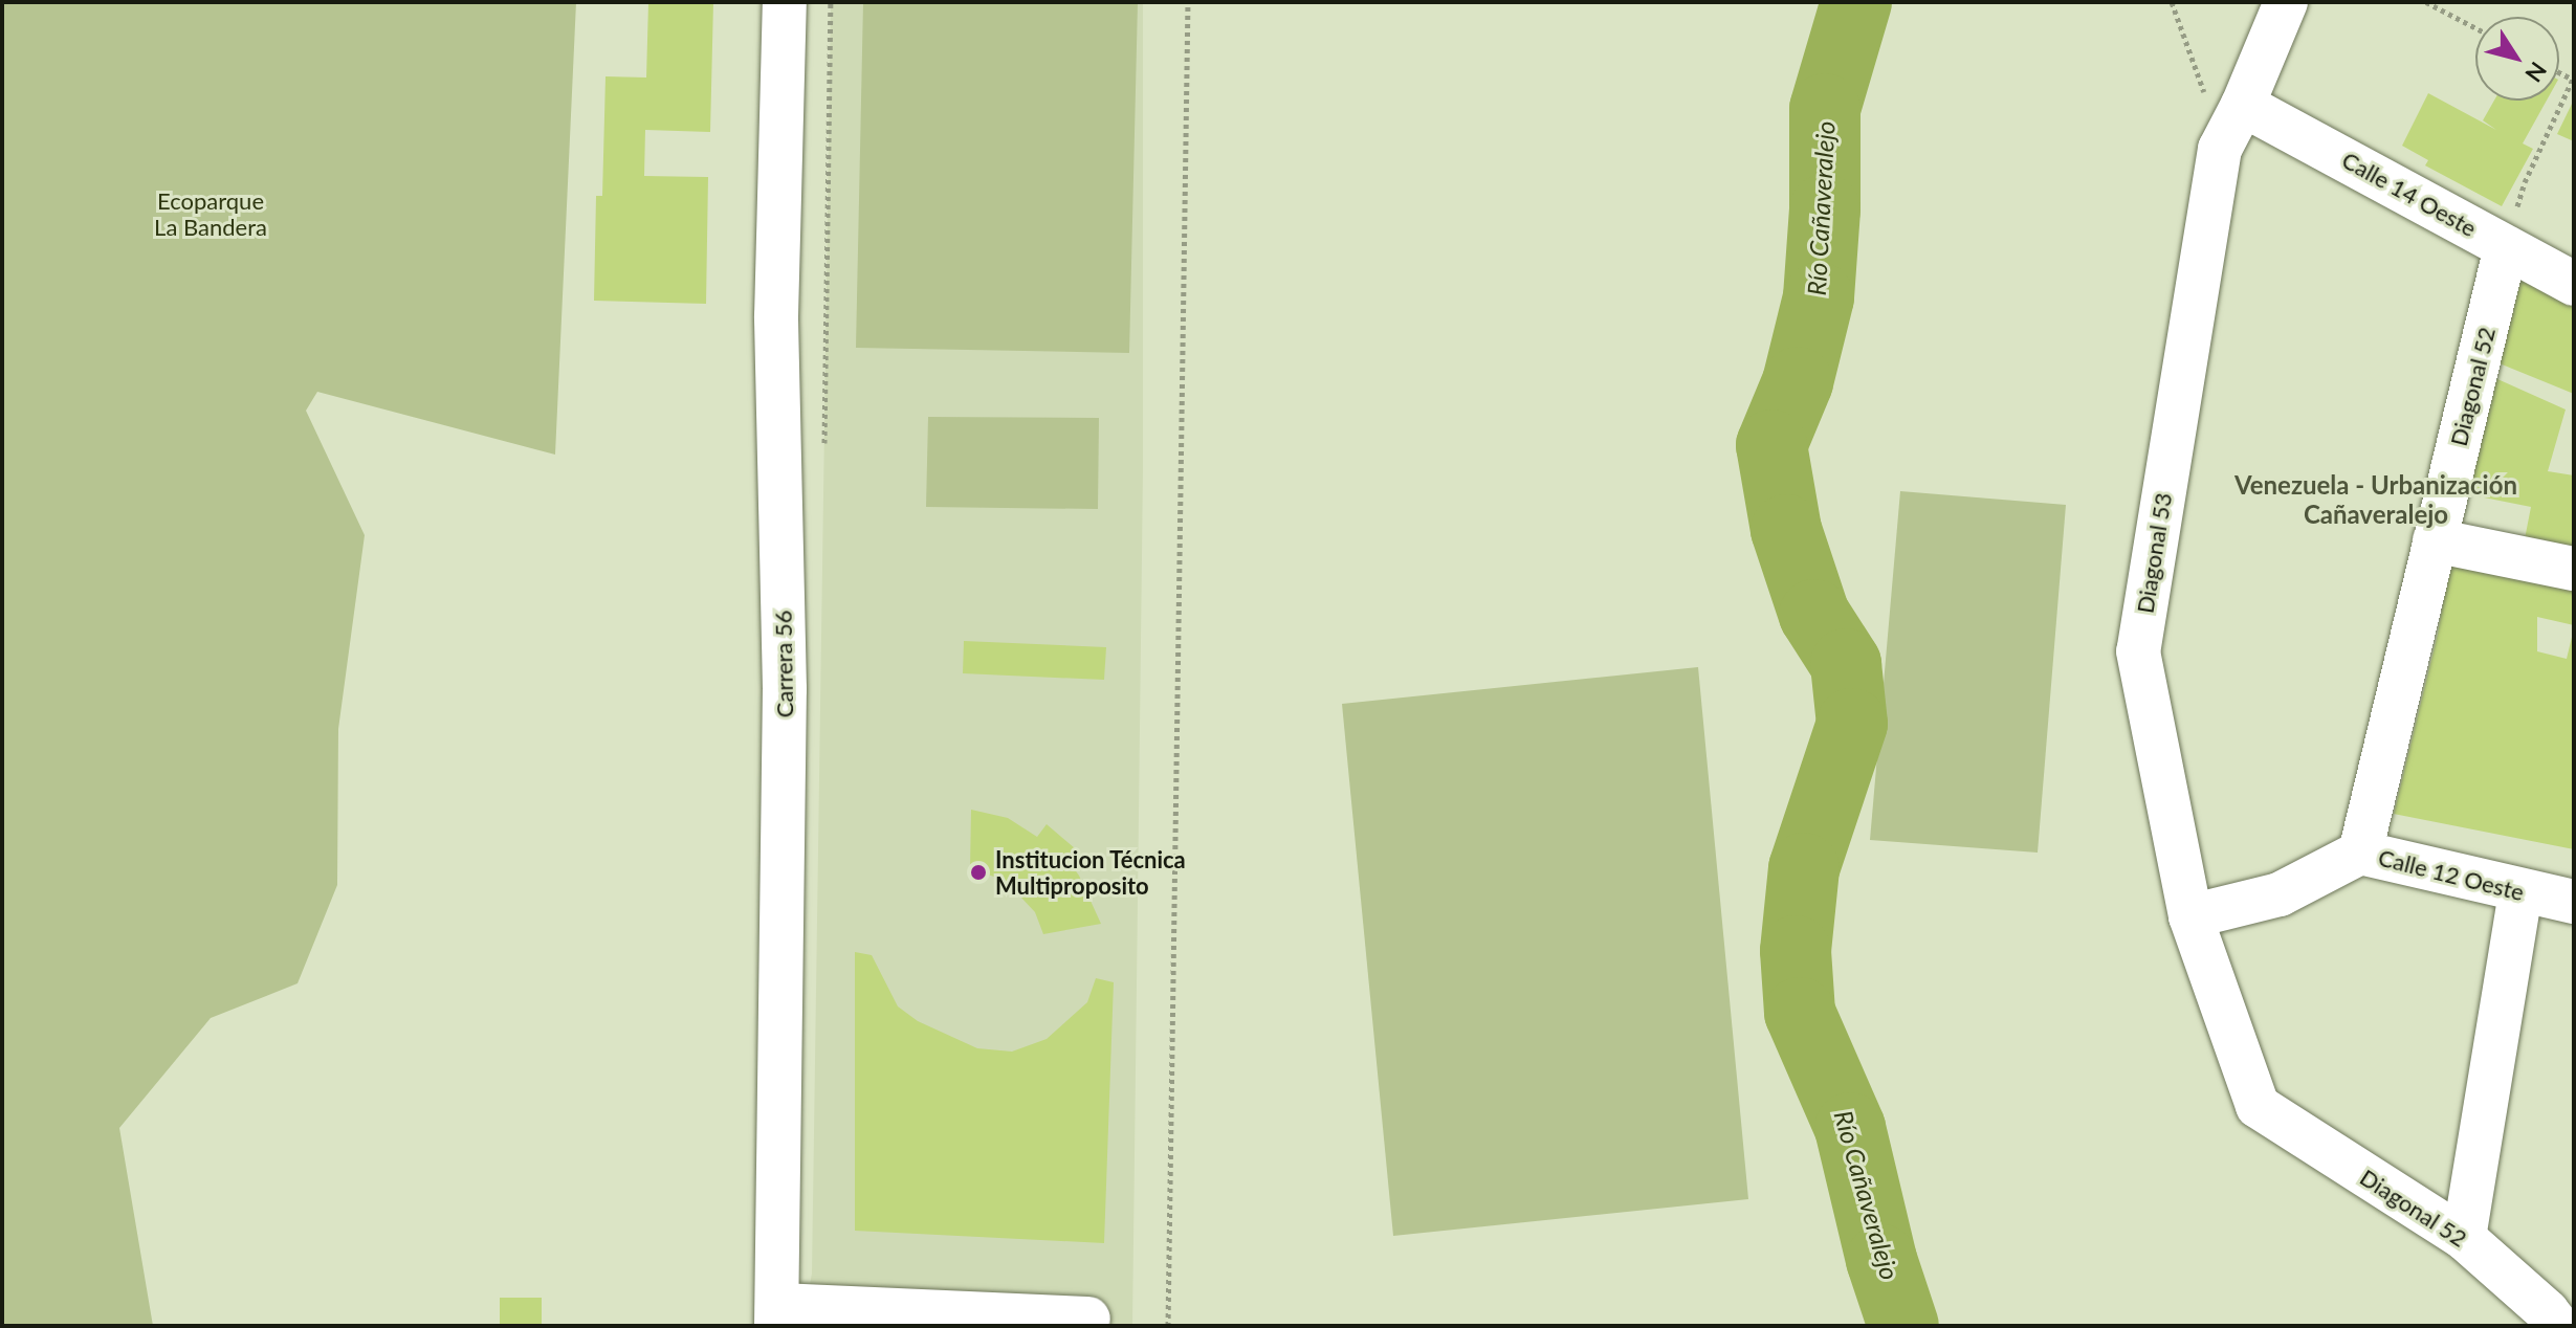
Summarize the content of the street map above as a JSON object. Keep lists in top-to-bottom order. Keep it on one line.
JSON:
{"streets":{"street":["Calle 14 Oeste","Diagonal 52","Diagonal 53","Carrera 56","Calle 12 Oeste"]},"crossings":[["Calle 14 Oeste","Diagonal 52"],["Calle 14 Oeste","Diagonal 53"],["Diagonal 52","Diagonal 53"],["Diagonal 52","Calle 12 Oeste"],["Diagonal 53","Calle 12 Oeste"]],"districts":["Venezuela - Urbanización Cañaveralejo"],"water":["Río Cañaveralejo"],"parks":["Ecoparque La Bandera"],"places":["Institucion Técnica Multiproposito"],"north":"bottom right"}
